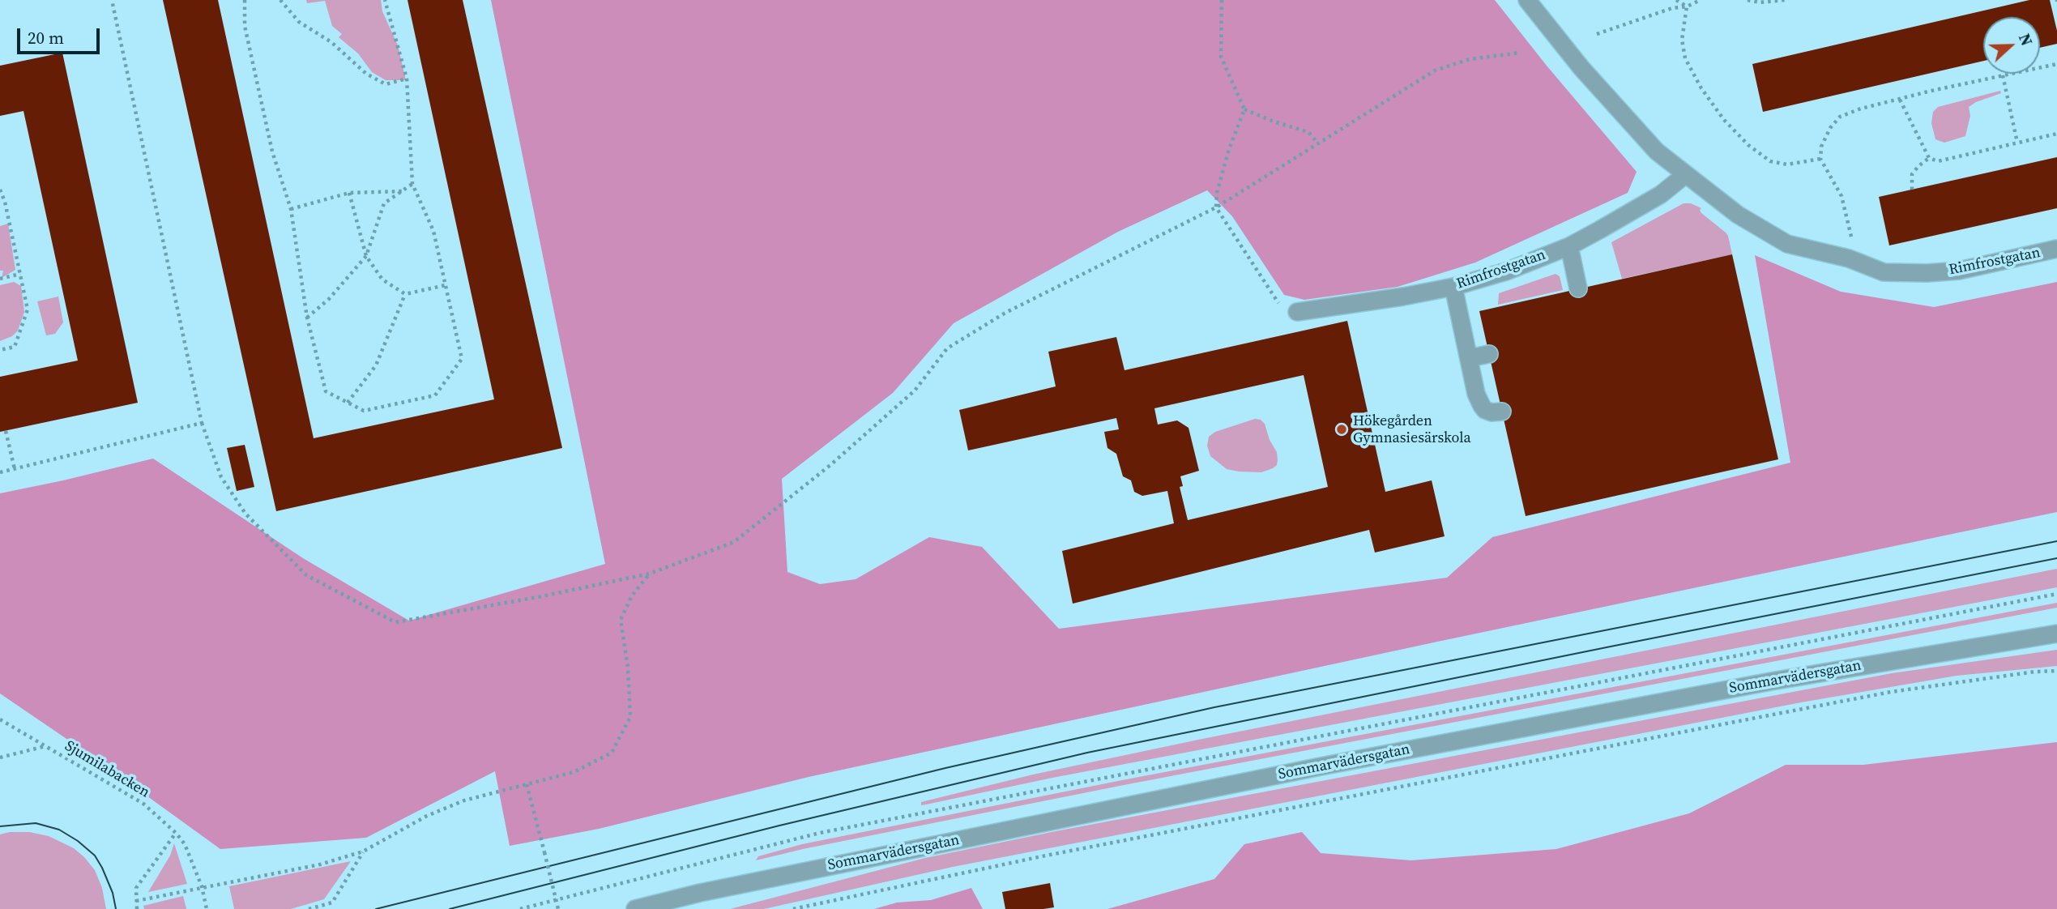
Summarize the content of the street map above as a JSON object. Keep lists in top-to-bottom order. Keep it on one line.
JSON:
{"streets":{"street":["Rimfrostgatan","Sommarvädersgatan"],"path":["Sjumilabacken"]},"places":["Hökegården Gymnasiesärskola"],"scale_bar":"20 m","north":"right"}
